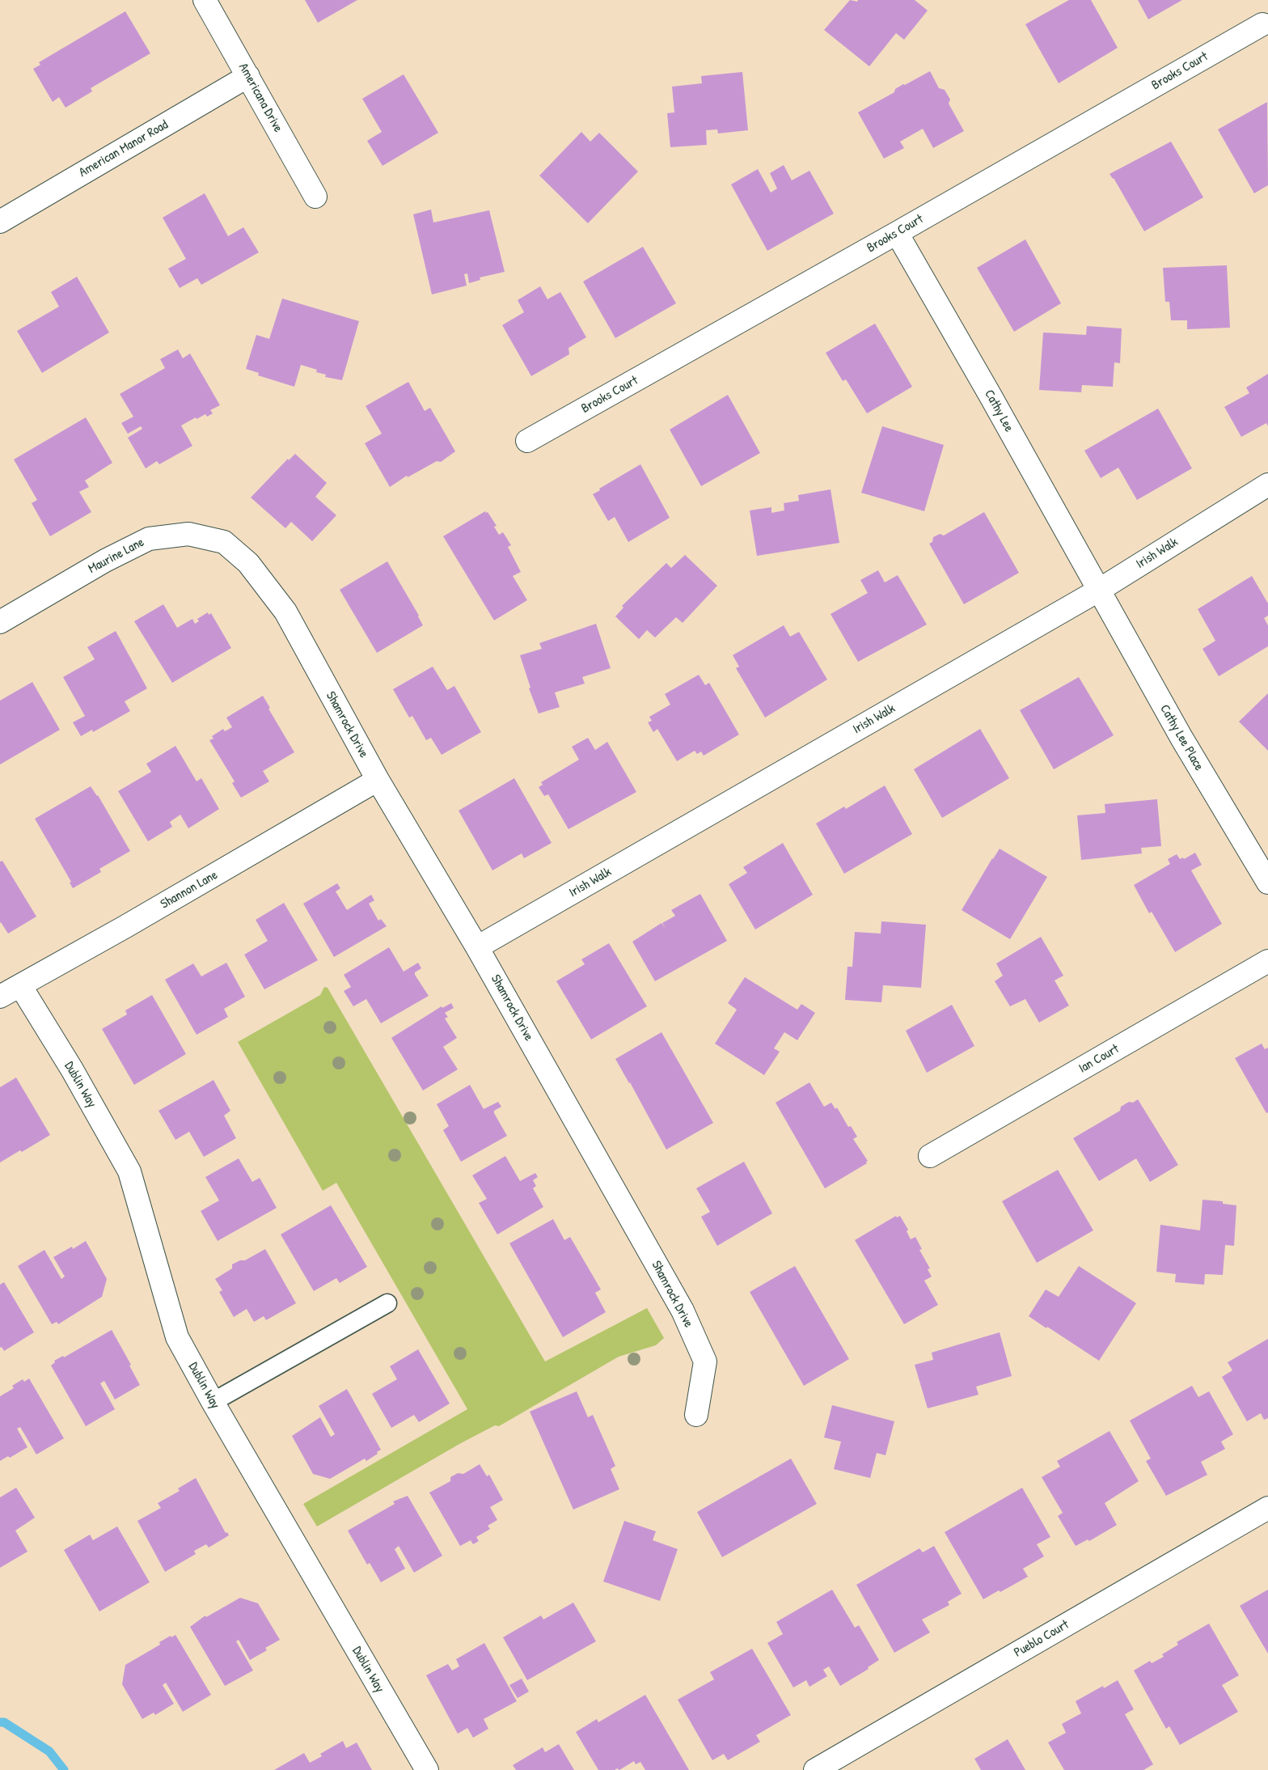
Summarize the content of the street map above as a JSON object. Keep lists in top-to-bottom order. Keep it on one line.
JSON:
{"streets":{"street":["Brooks Court","Americana Drive","American Manor Road","Cathy Lee","Irish Walk","Maurine Lane","Shamrock Drive","Cathy Lee Place","Shannon Lane","Ian Court","Dublin Way","Pueblo Court"]},"crossings":[["Brooks Court","Cathy Lee"],["Americana Drive","American Manor Road"],["Cathy Lee","Irish Walk"],["Cathy Lee","Cathy Lee Place"],["Irish Walk","Shamrock Drive"],["Irish Walk","Cathy Lee Place"],["Maurine Lane","Shamrock Drive"],["Shamrock Drive","Shannon Lane"],["Shannon Lane","Dublin Way"]]}
